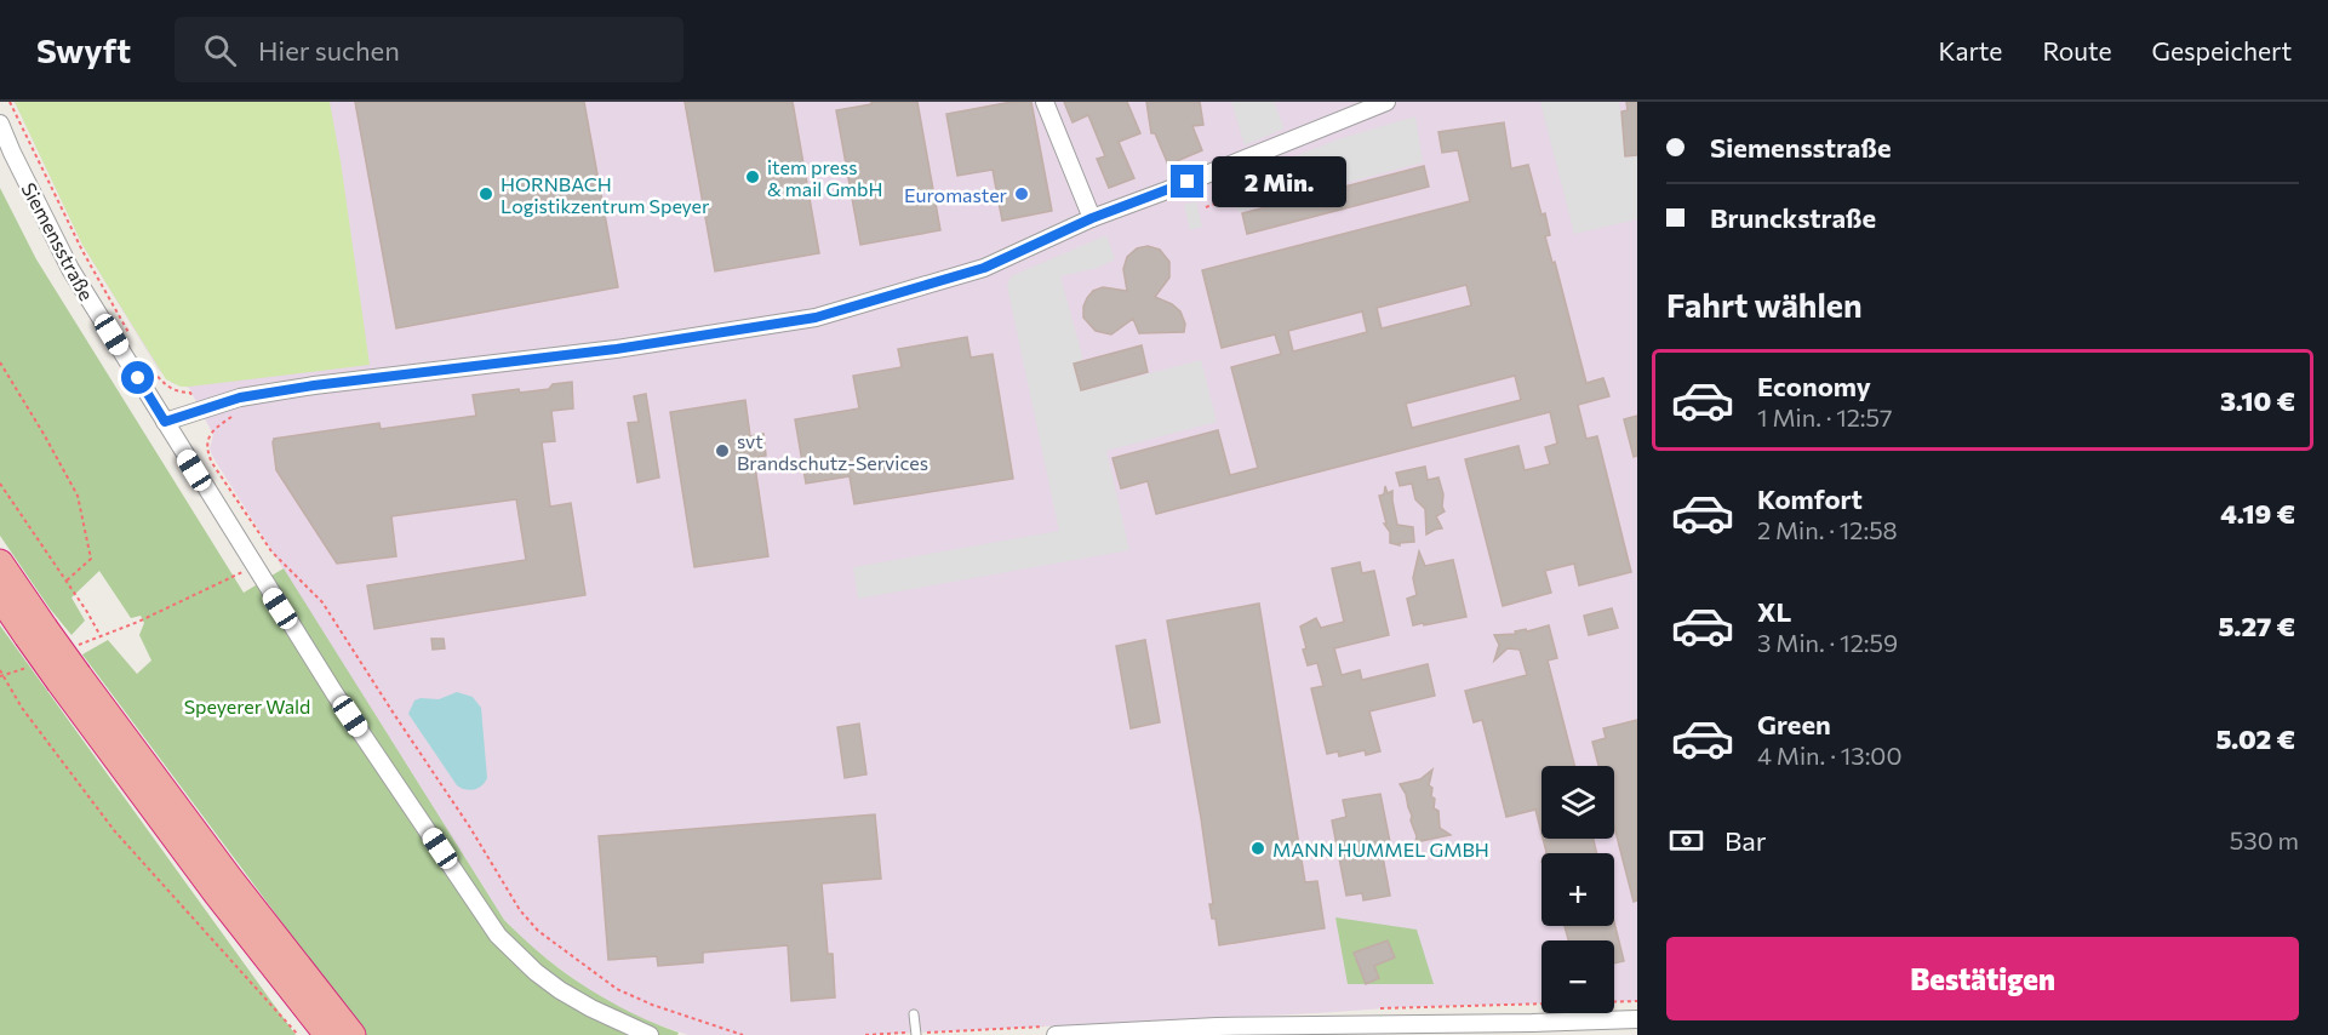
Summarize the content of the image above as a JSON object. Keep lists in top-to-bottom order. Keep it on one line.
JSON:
{"streets":{"street":["Siemensstraße"]},"parks":["Speyerer Wald"],"places":["item press & mail GmbH","HORNBACH Logistikzentrum Speyer","Euromaster","svt Brandschutz-Services","MANN HUMMEL GMBH"],"page":{"header":"Swyft","search":"Hier suchen","nav":["Karte","Route","Gespeichert"],"banner":["Siemensstraße","Brunckstraße"],"bubble":"2 Min.","heading":"Fahrt wählen","list":[{"name":"Economy","note":"1 Min. · 12:57","value":"3.10 €"},{"name":"Komfort","note":"2 Min. · 12:58","value":"4.19 €"},{"name":"XL","note":"3 Min. · 12:59","value":"5.27 €"},{"name":"Green","note":"4 Min. · 13:00","value":"5.02 €"}],"map_buttons":["+","−"],"pay":["Bar","530 m"],"buttons":"Bestätigen"}}
